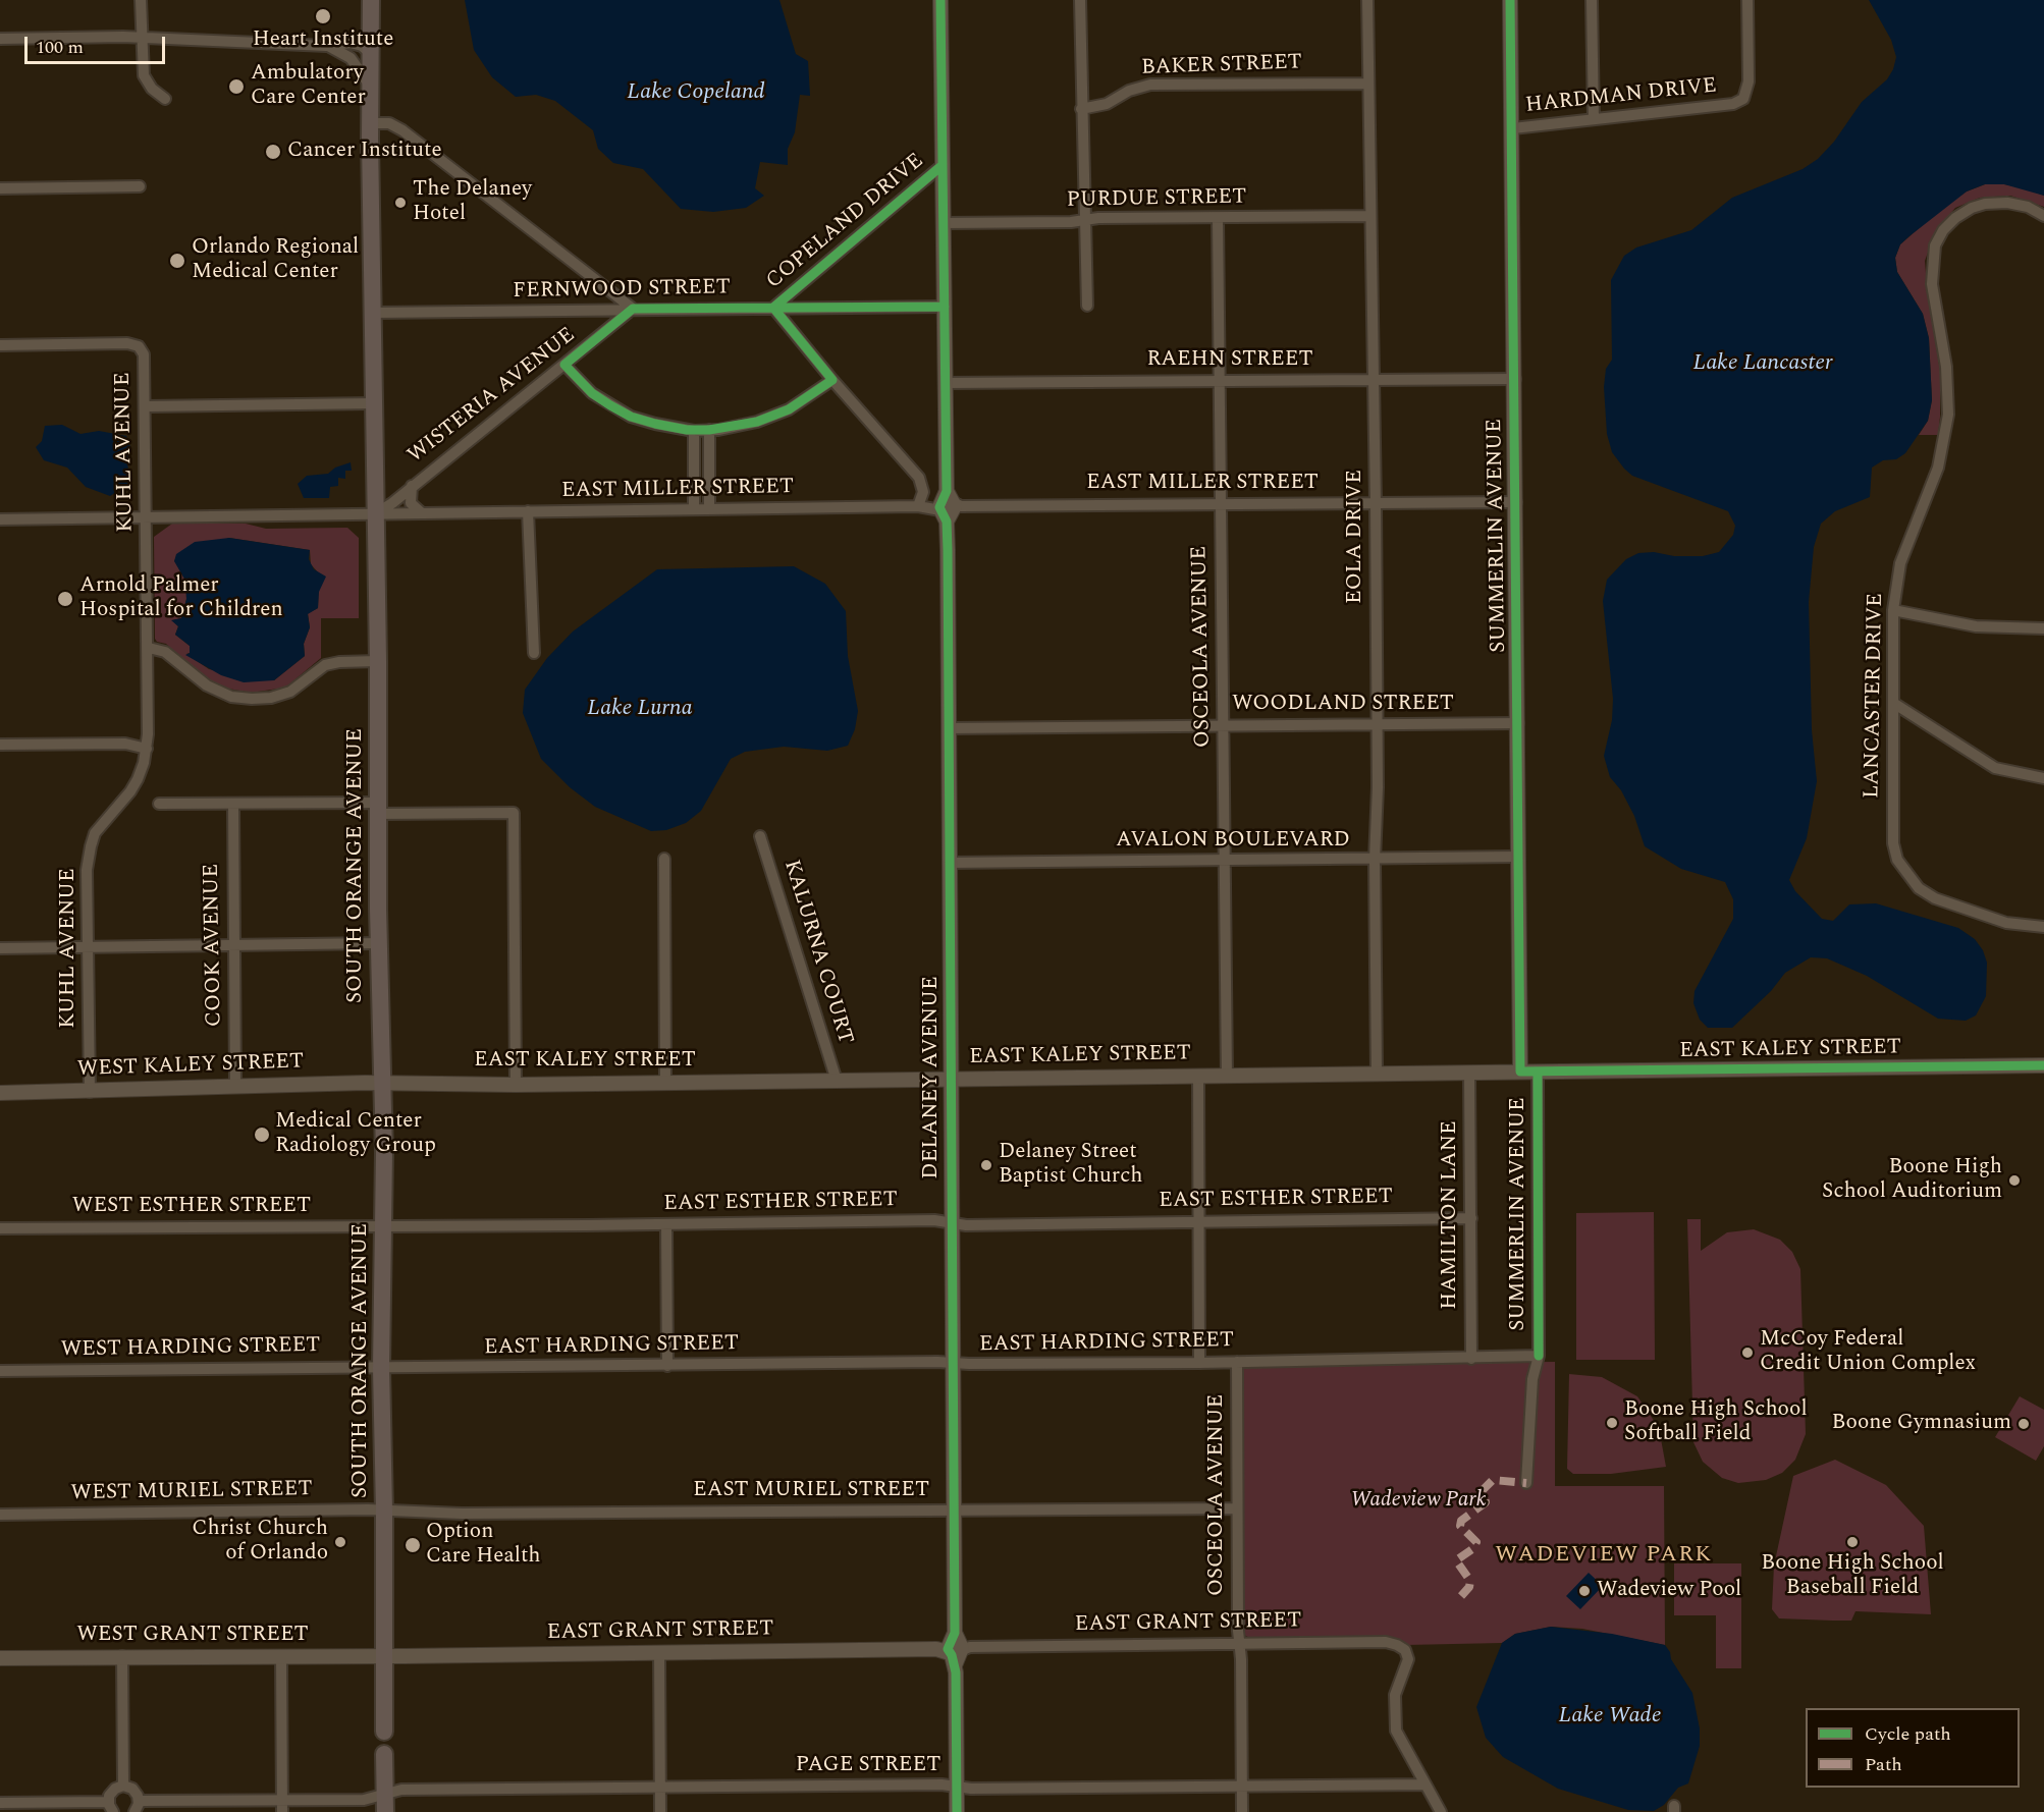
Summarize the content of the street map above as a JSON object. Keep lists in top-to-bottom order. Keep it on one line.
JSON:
{"streets":{"main road":["SOUTH ORANGE AVENUE"],"street":["BAKER STREET","HARDMAN DRIVE","PURDUE STREET","COPELAND DRIVE","FERNWOOD STREET","RAEHN STREET","WISTERIA AVENUE","KUHL AVENUE","EAST MILLER STREET","SUMMERLIN AVENUE","EOLA DRIVE","OSCEOLA AVENUE","LANCASTER DRIVE","WOODLAND STREET","AVALON BOULEVARD","COOK AVENUE","KALURNA COURT","EAST KALEY STREET","WEST KALEY STREET","DELANEY AVENUE","EAST ESTHER STREET","WEST ESTHER STREET","HAMILTON LANE","EAST HARDING STREET","WEST HARDING STREET","EAST MURIEL STREET","WEST MURIEL STREET","EAST GRANT STREET","WEST GRANT STREET","PAGE STREET"]},"crossings":[["BAKER STREET","EOLA DRIVE"],["HARDMAN DRIVE","SUMMERLIN AVENUE"],["PURDUE STREET","EOLA DRIVE"],["PURDUE STREET","OSCEOLA AVENUE"],["PURDUE STREET","DELANEY AVENUE"],["COPELAND DRIVE","FERNWOOD STREET"],["COPELAND DRIVE","DELANEY AVENUE"],["FERNWOOD STREET","WISTERIA AVENUE"],["FERNWOOD STREET","SOUTH ORANGE AVENUE"],["FERNWOOD STREET","DELANEY AVENUE"],["RAEHN STREET","SUMMERLIN AVENUE"],["RAEHN STREET","EOLA DRIVE"],["RAEHN STREET","OSCEOLA AVENUE"],["RAEHN STREET","DELANEY AVENUE"],["WISTERIA AVENUE","EAST MILLER STREET"],["WISTERIA AVENUE","SOUTH ORANGE AVENUE"],["KUHL AVENUE","EAST MILLER STREET"],["KUHL AVENUE","WEST KALEY STREET"],["EAST MILLER STREET","SUMMERLIN AVENUE"],["EAST MILLER STREET","EOLA DRIVE"],["EAST MILLER STREET","OSCEOLA AVENUE"],["EAST MILLER STREET","SOUTH ORANGE AVENUE"],["EAST MILLER STREET","DELANEY AVENUE"],["SUMMERLIN AVENUE","WOODLAND STREET"],["SUMMERLIN AVENUE","AVALON BOULEVARD"],["SUMMERLIN AVENUE","EAST KALEY STREET"],["SUMMERLIN AVENUE","EAST HARDING STREET"],["EOLA DRIVE","WOODLAND STREET"],["EOLA DRIVE","AVALON BOULEVARD"],["EOLA DRIVE","EAST KALEY STREET"],["OSCEOLA AVENUE","WOODLAND STREET"],["OSCEOLA AVENUE","AVALON BOULEVARD"],["OSCEOLA AVENUE","EAST KALEY STREET"],["OSCEOLA AVENUE","EAST HARDING STREET"],["OSCEOLA AVENUE","EAST MURIEL STREET"],["OSCEOLA AVENUE","EAST GRANT STREET"],["OSCEOLA AVENUE","PAGE STREET"],["WOODLAND STREET","DELANEY AVENUE"],["AVALON BOULEVARD","DELANEY AVENUE"],["SOUTH ORANGE AVENUE","EAST KALEY STREET"],["SOUTH ORANGE AVENUE","WEST KALEY STREET"],["SOUTH ORANGE AVENUE","EAST ESTHER STREET"],["SOUTH ORANGE AVENUE","WEST ESTHER STREET"],["SOUTH ORANGE AVENUE","EAST HARDING STREET"],["SOUTH ORANGE AVENUE","WEST HARDING STREET"],["SOUTH ORANGE AVENUE","EAST MURIEL STREET"],["SOUTH ORANGE AVENUE","WEST MURIEL STREET"],["SOUTH ORANGE AVENUE","EAST GRANT STREET"],["SOUTH ORANGE AVENUE","WEST GRANT STREET"],["COOK AVENUE","WEST KALEY STREET"],["KALURNA COURT","EAST KALEY STREET"],["EAST KALEY STREET","WEST KALEY STREET"],["EAST KALEY STREET","DELANEY AVENUE"],["EAST KALEY STREET","HAMILTON LANE"],["DELANEY AVENUE","EAST ESTHER STREET"],["DELANEY AVENUE","EAST HARDING STREET"],["DELANEY AVENUE","EAST MURIEL STREET"],["DELANEY AVENUE","EAST GRANT STREET"],["DELANEY AVENUE","PAGE STREET"],["EAST ESTHER STREET","WEST ESTHER STREET"],["EAST ESTHER STREET","HAMILTON LANE"],["HAMILTON LANE","EAST HARDING STREET"],["EAST HARDING STREET","WEST HARDING STREET"],["EAST MURIEL STREET","WEST MURIEL STREET"],["EAST GRANT STREET","WEST GRANT STREET"],["EAST GRANT STREET","PAGE STREET"]],"districts":["WADEVIEW PARK"],"water":["Lake Copeland","Lake Lancaster","Lake Lurna","Lake Wade"],"parks":["Wadeview Park"],"places":["Heart Institute","Ambulatory Care Center","Cancer Institute","The Delaney Hotel","Orlando Regional Medical Center","Arnold Palmer Hospital for Children","Medical Center Radiology Group","Delaney Street Baptist Church","Boone High School Auditorium","McCoy Federal Credit Union Complex","Boone High School Softball Field","Boone Gymnasium","Christ Church of Orlando","Boone High School Baseball Field","Option Care Health","Wadeview Pool"],"legend":["Cycle path","Path"],"scale_bar":"100 m"}
